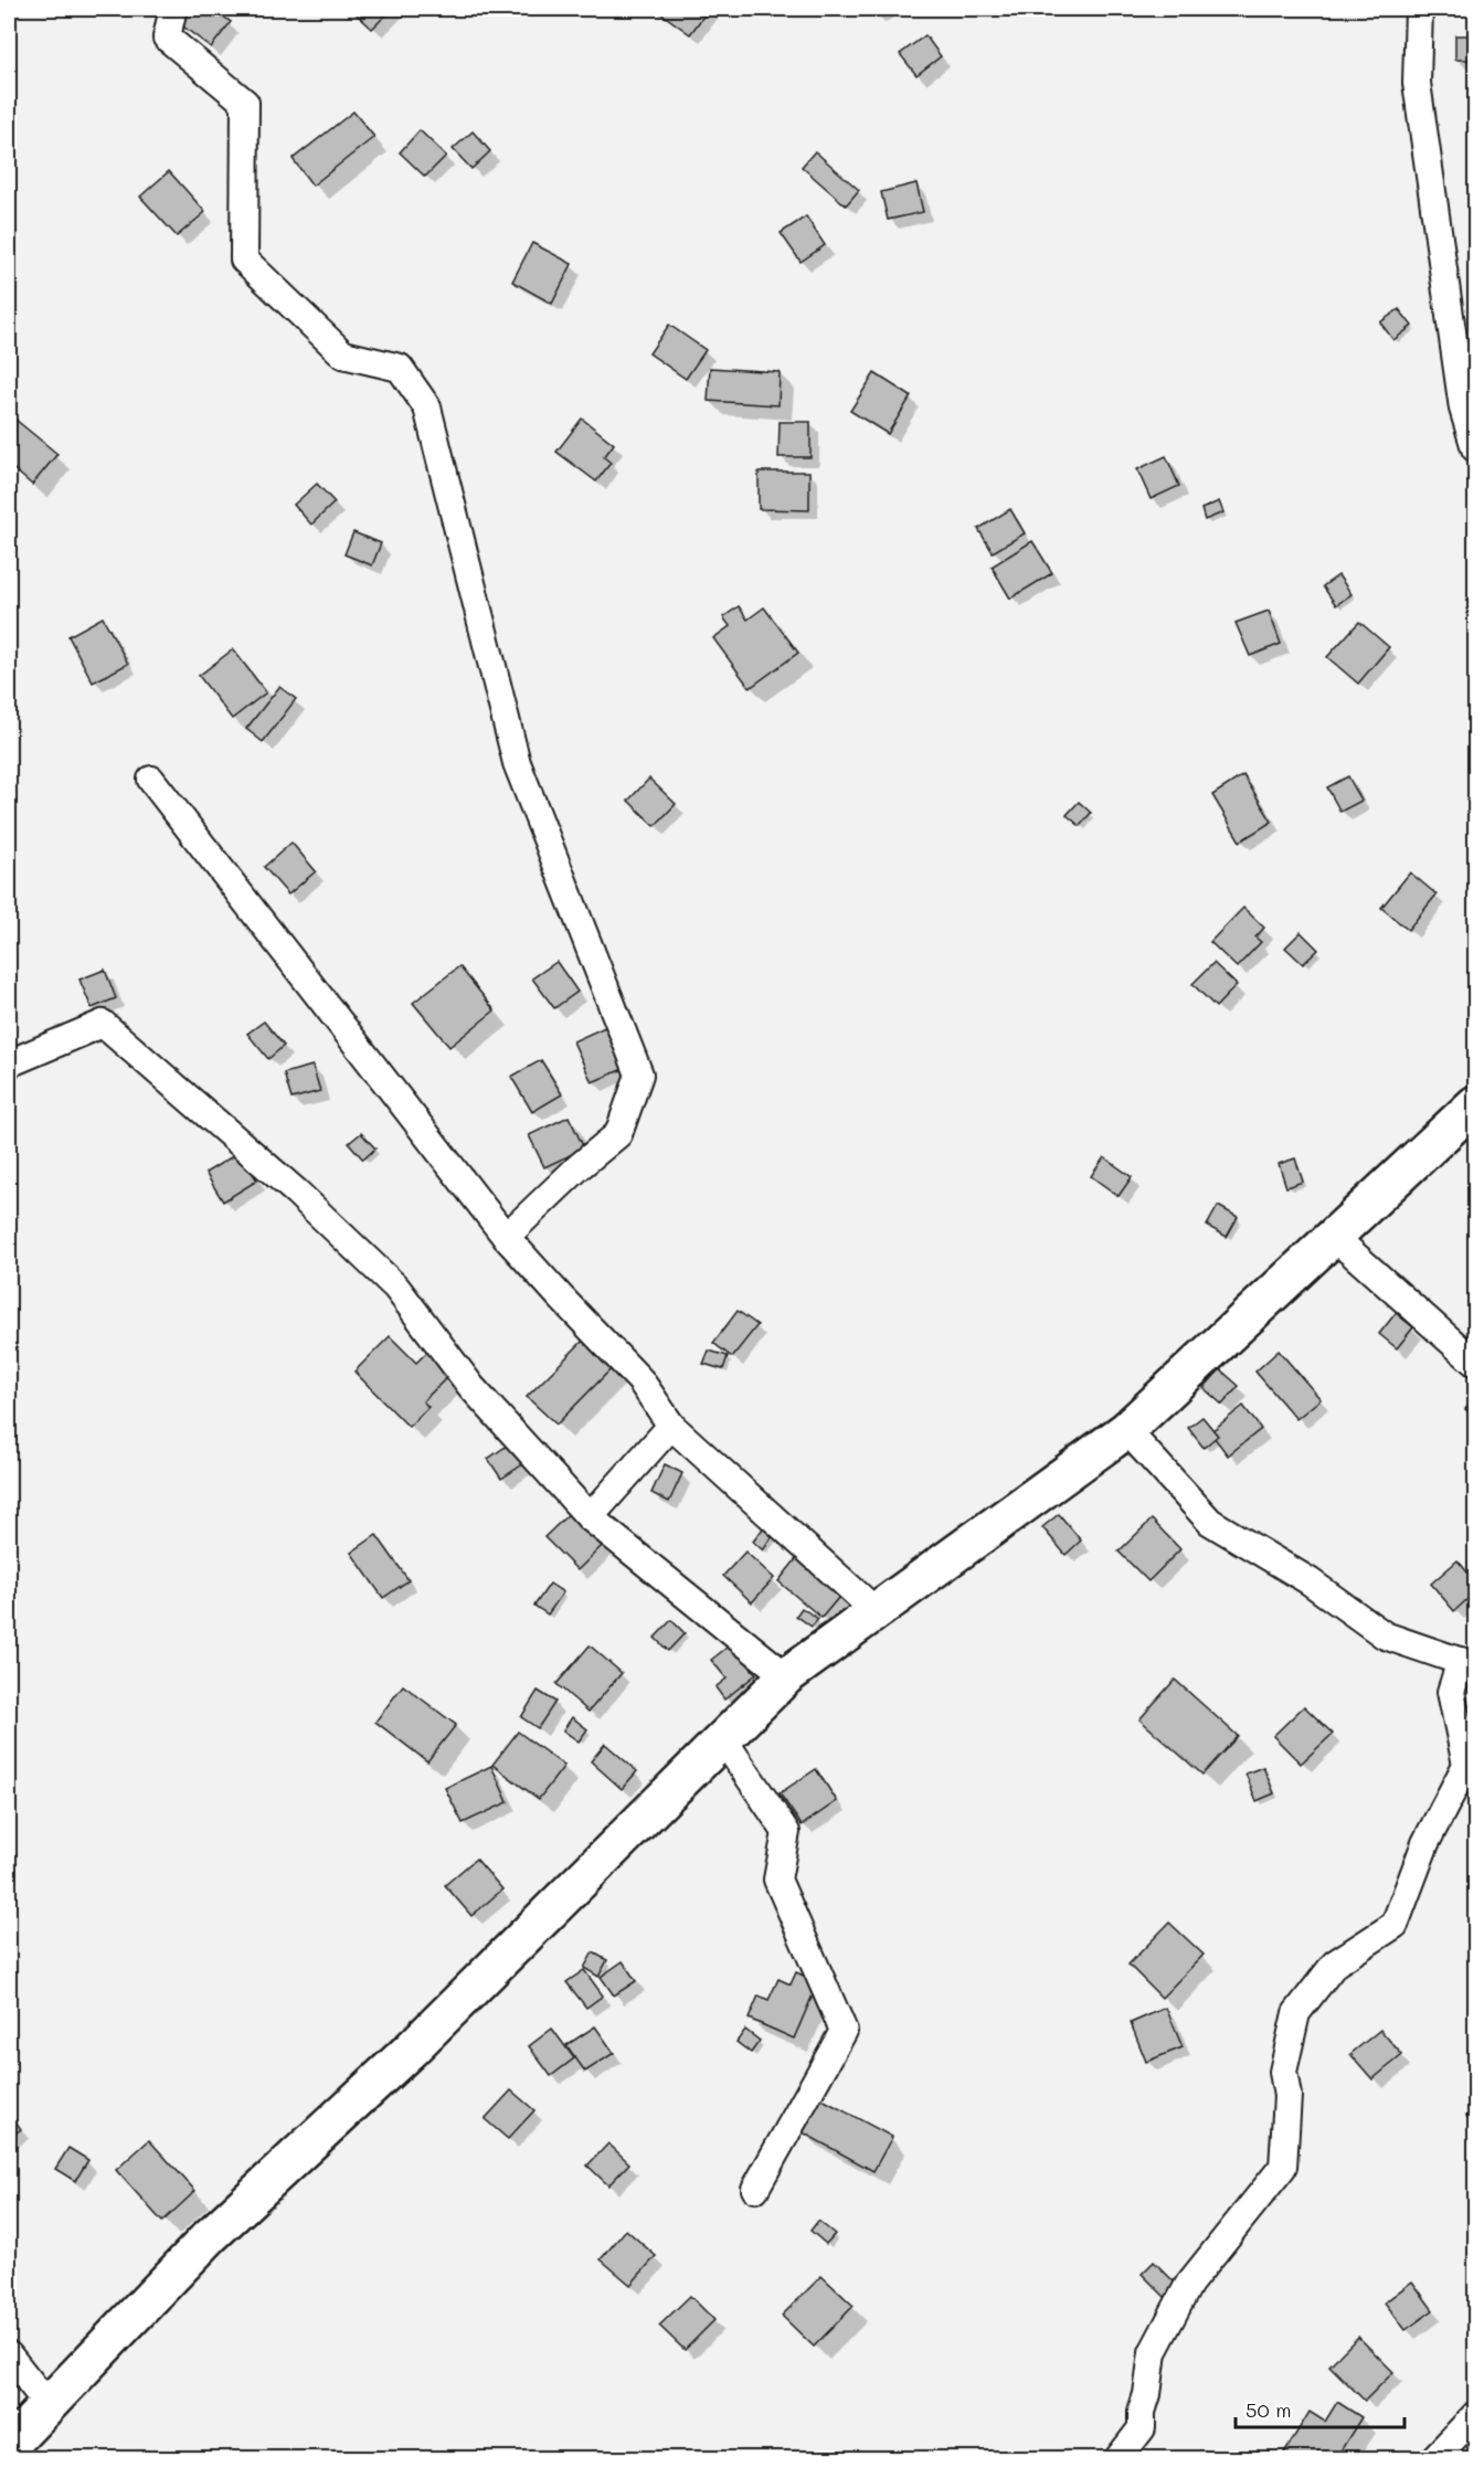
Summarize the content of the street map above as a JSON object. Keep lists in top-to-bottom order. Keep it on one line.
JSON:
{"scale_bar":"50 m"}
